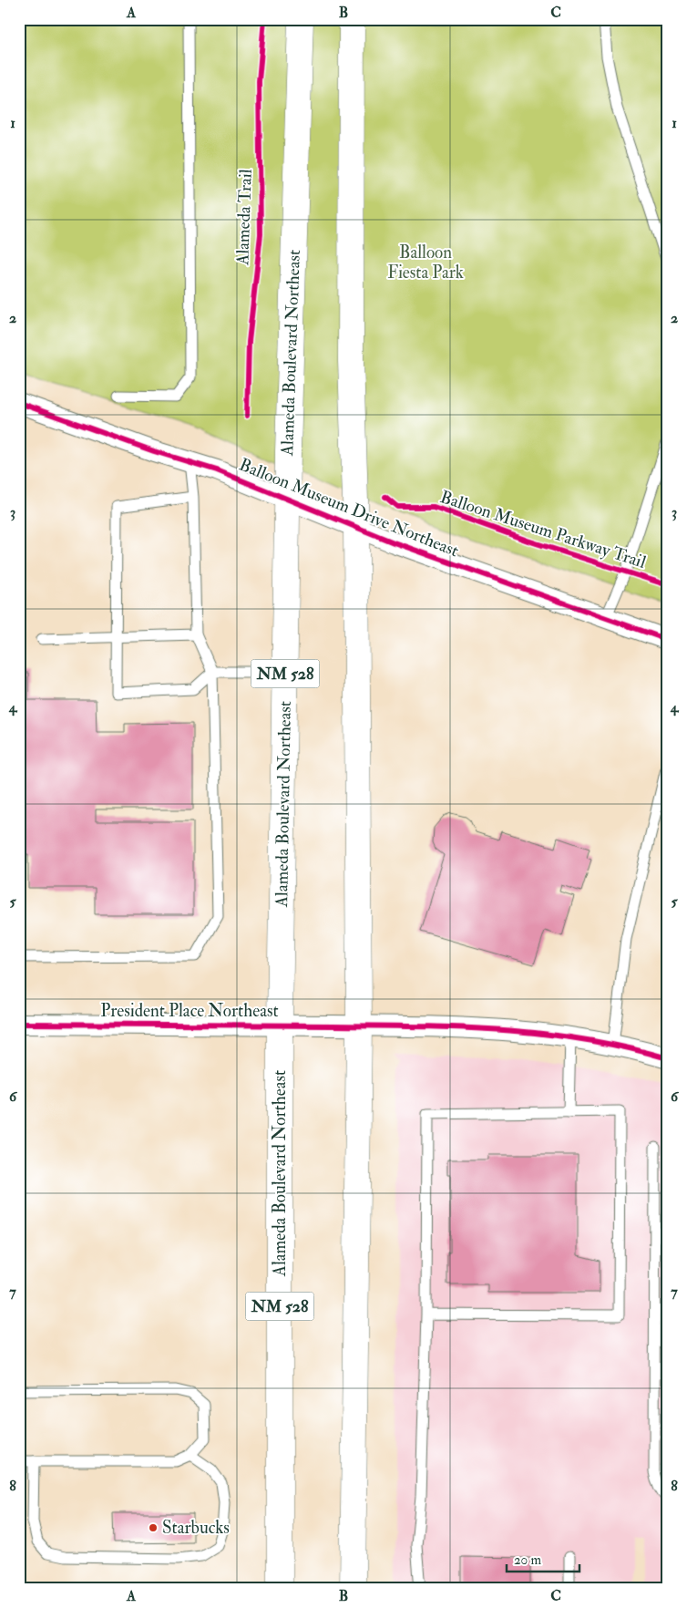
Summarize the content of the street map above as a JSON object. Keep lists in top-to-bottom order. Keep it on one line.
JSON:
{"streets":{"main road":["Alameda Boulevard Northeast","NM 528"],"street":["Balloon Museum Drive Northeast","President Place Northeast"],"cycle path":["Alameda Trail","Balloon Museum Parkway Trail"]},"crossings":[["Alameda Boulevard Northeast","Balloon Museum Drive Northeast"],["Alameda Boulevard Northeast","President Place Northeast"]],"parks":["Balloon Fiesta Park"],"places":["Starbucks"],"scale_bar":"20 m","grid":{"columns":["A","B","C"],"rows":["1","2","3","4","5","6","7","8"]}}
